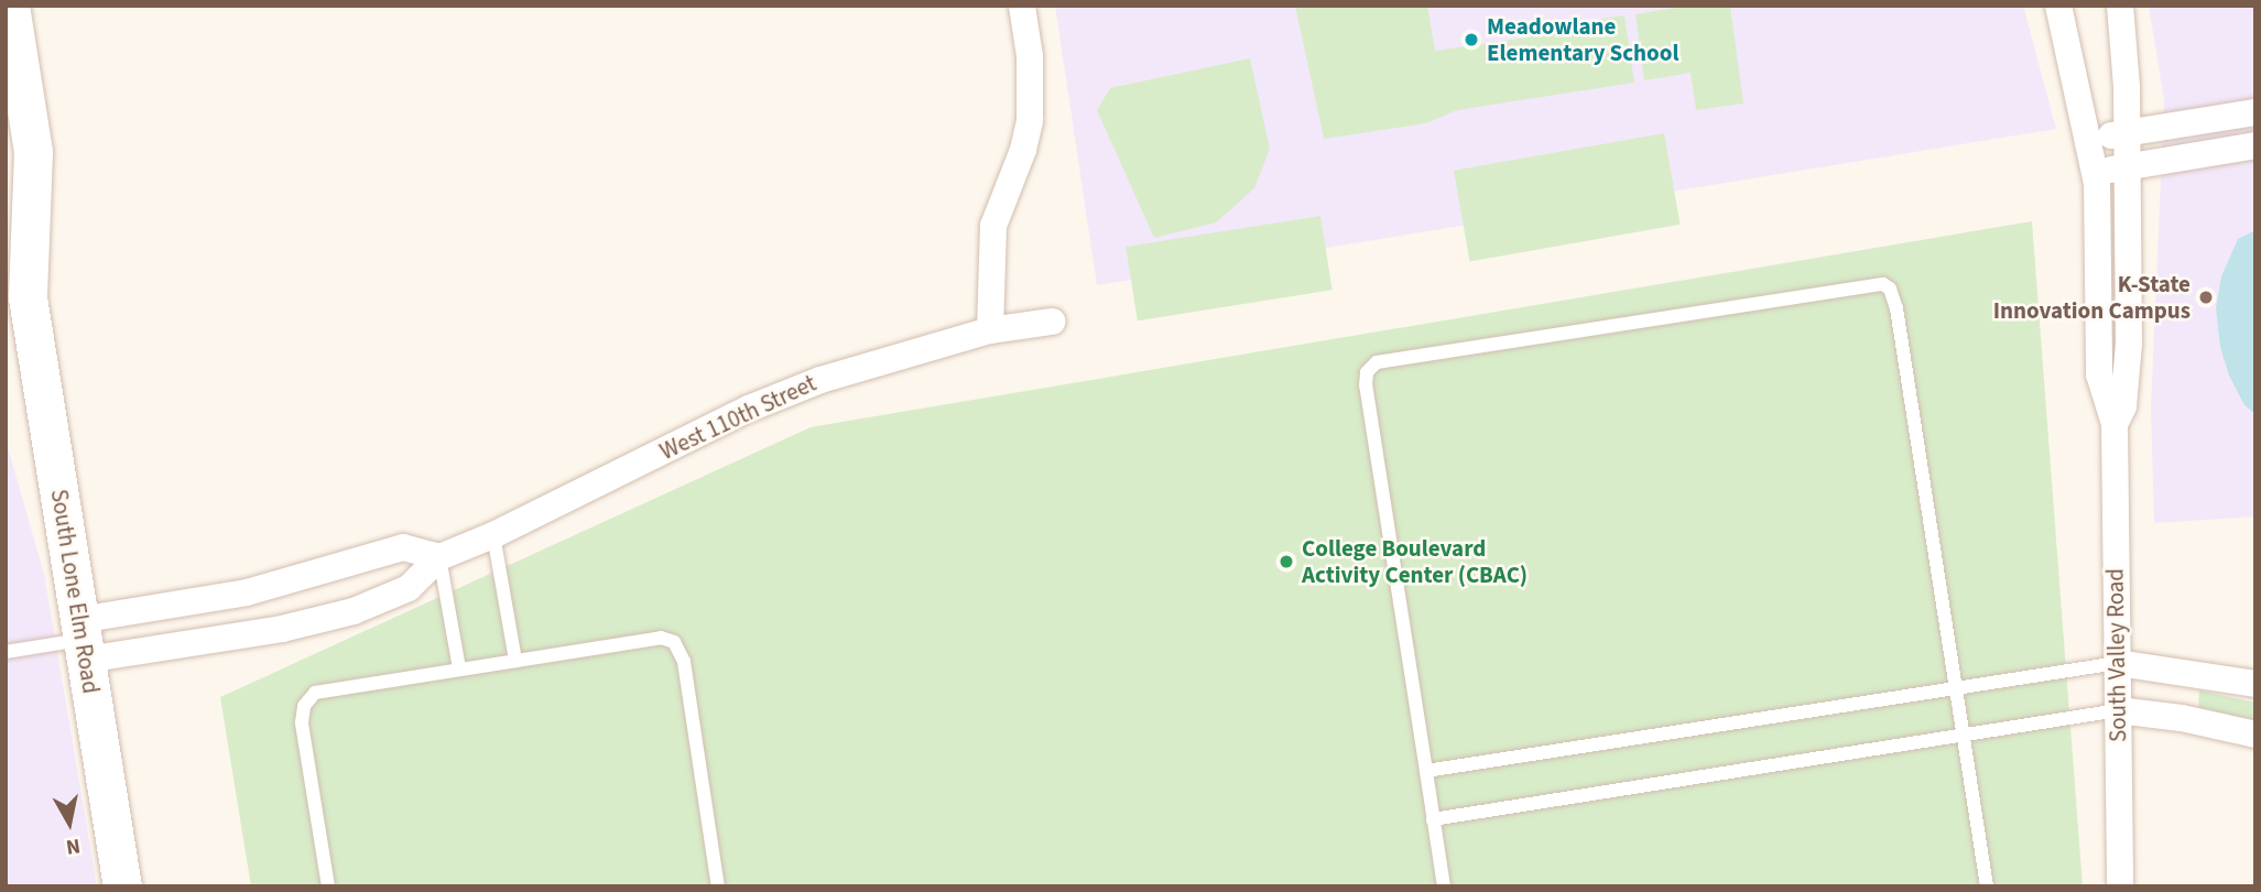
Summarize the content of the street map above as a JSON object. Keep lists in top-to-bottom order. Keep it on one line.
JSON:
{"streets":{"street":["West 110th Street","South Lone Elm Road","South Valley Road"]},"crossings":[["West 110th Street","South Lone Elm Road"]],"places":["Meadowlane Elementary School","K-State Innovation Campus","College Boulevard Activity Center (CBAC)"],"north":"bottom"}
